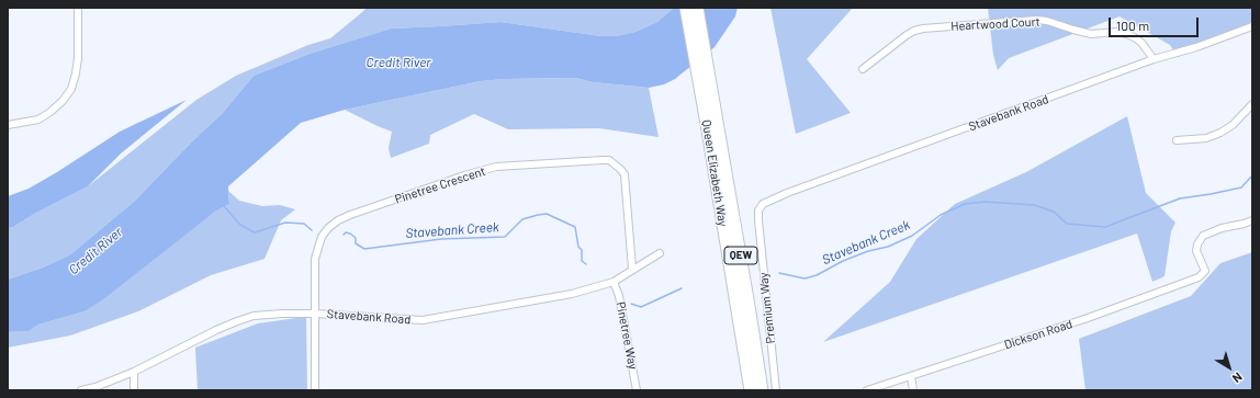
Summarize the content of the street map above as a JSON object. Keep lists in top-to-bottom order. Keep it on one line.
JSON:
{"streets":{"highway":["Queen Elizabeth Way","QEW"],"street":["Heartwood Court","Stavebank Road","Pinetree Crescent","Premium Way","Dickson Road","Pinetree Way"]},"crossings":[["Heartwood Court","Stavebank Road"],["Stavebank Road","Pinetree Crescent"],["Stavebank Road","Premium Way"],["Stavebank Road","Pinetree Way"]],"water":["Credit River","Stavebank Creek"],"scale_bar":"100 m","north":"bottom right"}
